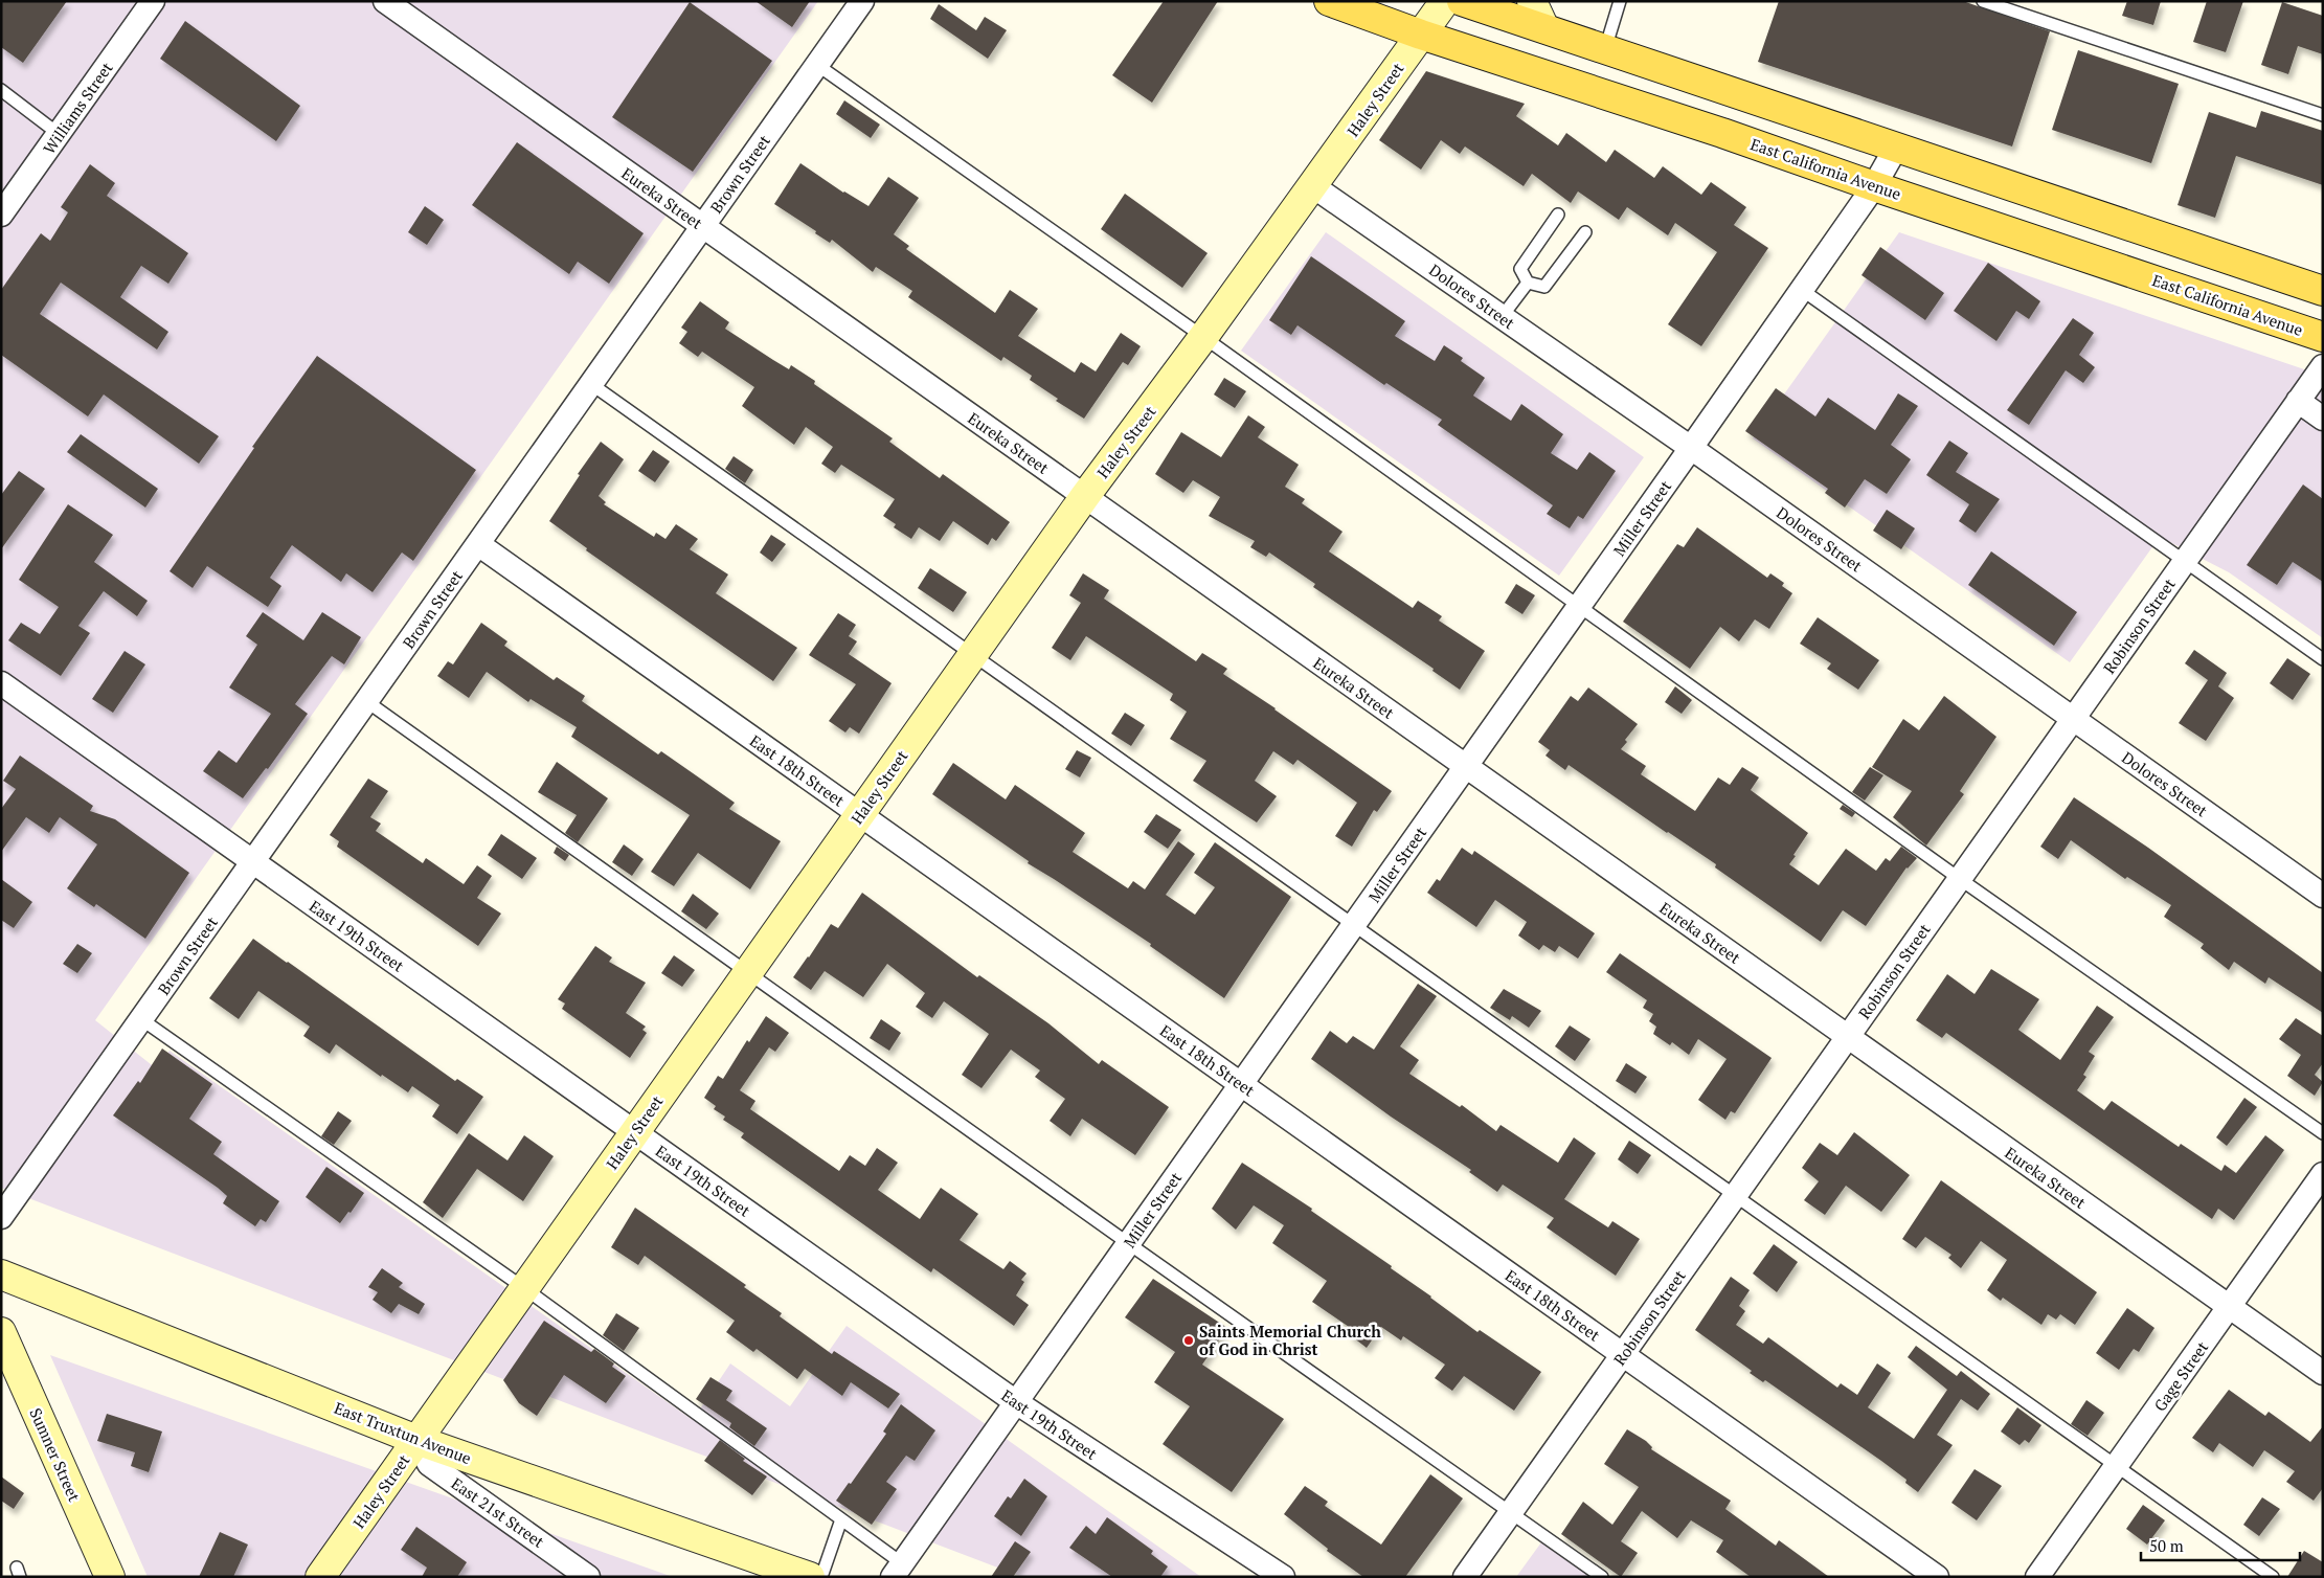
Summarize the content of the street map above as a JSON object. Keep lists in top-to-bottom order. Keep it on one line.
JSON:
{"streets":{"main road":["East California Avenue"],"street":["Haley Street","Williams Street","Brown Street","Eureka Street","Dolores Street","Miller Street","Robinson Street","East 18th Street","East 19th Street","Gage Street","East Truxtun Avenue","Sumner Street","East 21st Street"]},"crossings":[["Haley Street","East California Avenue"],["Haley Street","Eureka Street"],["Haley Street","Dolores Street"],["Haley Street","East 18th Street"],["Haley Street","East 19th Street"],["Haley Street","East Truxtun Avenue"],["Haley Street","East 21st Street"],["East California Avenue","Miller Street"],["Brown Street","Eureka Street"],["Brown Street","East 18th Street"],["Brown Street","East 19th Street"],["Eureka Street","Miller Street"],["Eureka Street","Robinson Street"],["Eureka Street","Gage Street"],["Dolores Street","Miller Street"],["Dolores Street","Robinson Street"],["Miller Street","East 18th Street"],["Miller Street","East 19th Street"],["Robinson Street","East 18th Street"],["East Truxtun Avenue","East 21st Street"]],"places":["Saints Memorial Church of God in Christ"],"scale_bar":"50 m"}
